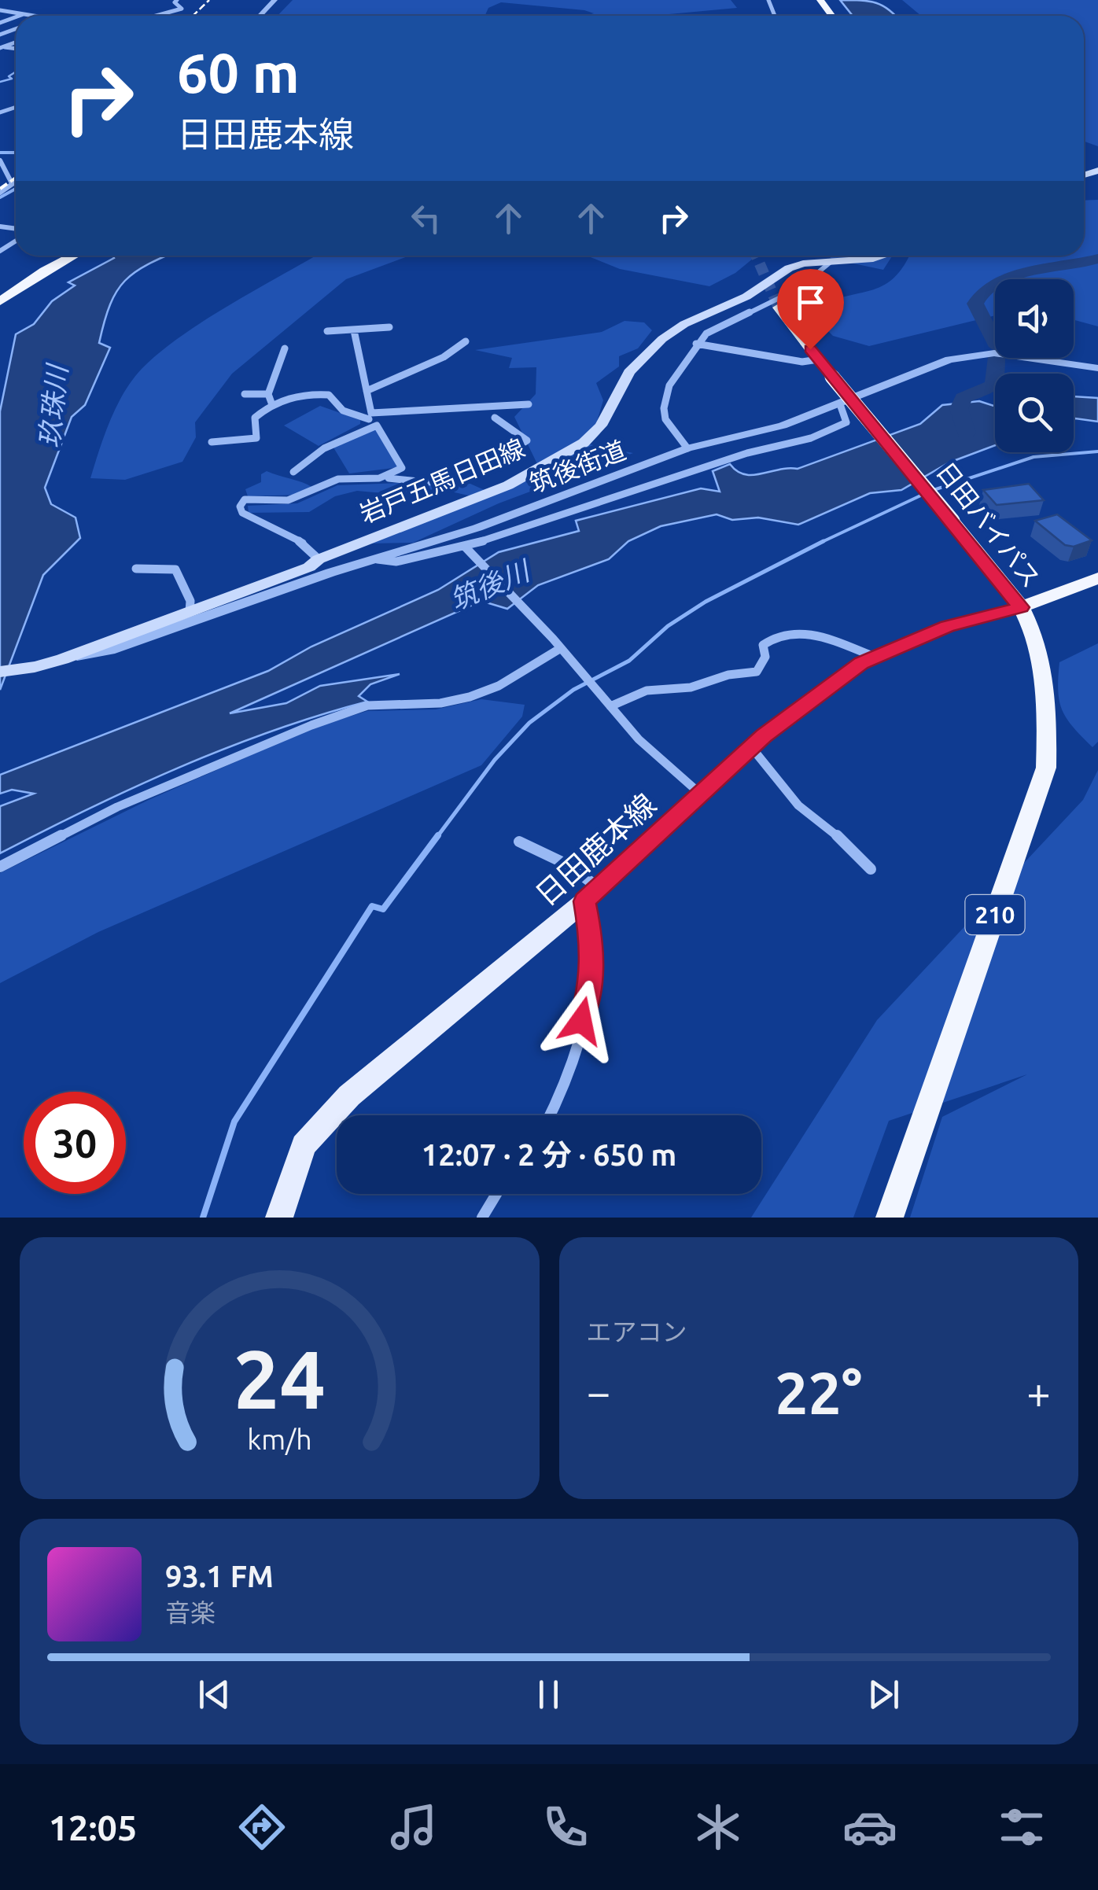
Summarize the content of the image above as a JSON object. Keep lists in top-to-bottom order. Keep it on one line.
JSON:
{"streets":{"highway":["日田バイパス","210"],"main road":["岩戸五馬日田線","日田鹿本線"],"street":["筑後街道"]},"crossings":[["筑後街道","岩戸五馬日田線"],["日田バイパス","日田鹿本線"]],"water":["玖珠川","筑後川"],"page":{"turn":["60 m","日田鹿本線"],"limit":"30","trip":"12:07 · 2 分 · 650 m","tile":"エアコン","heat":["−","22°","+"],"song":["93.1 FM","音楽"],"tabs":"12:05","gauge":["24","km/h"]}}
